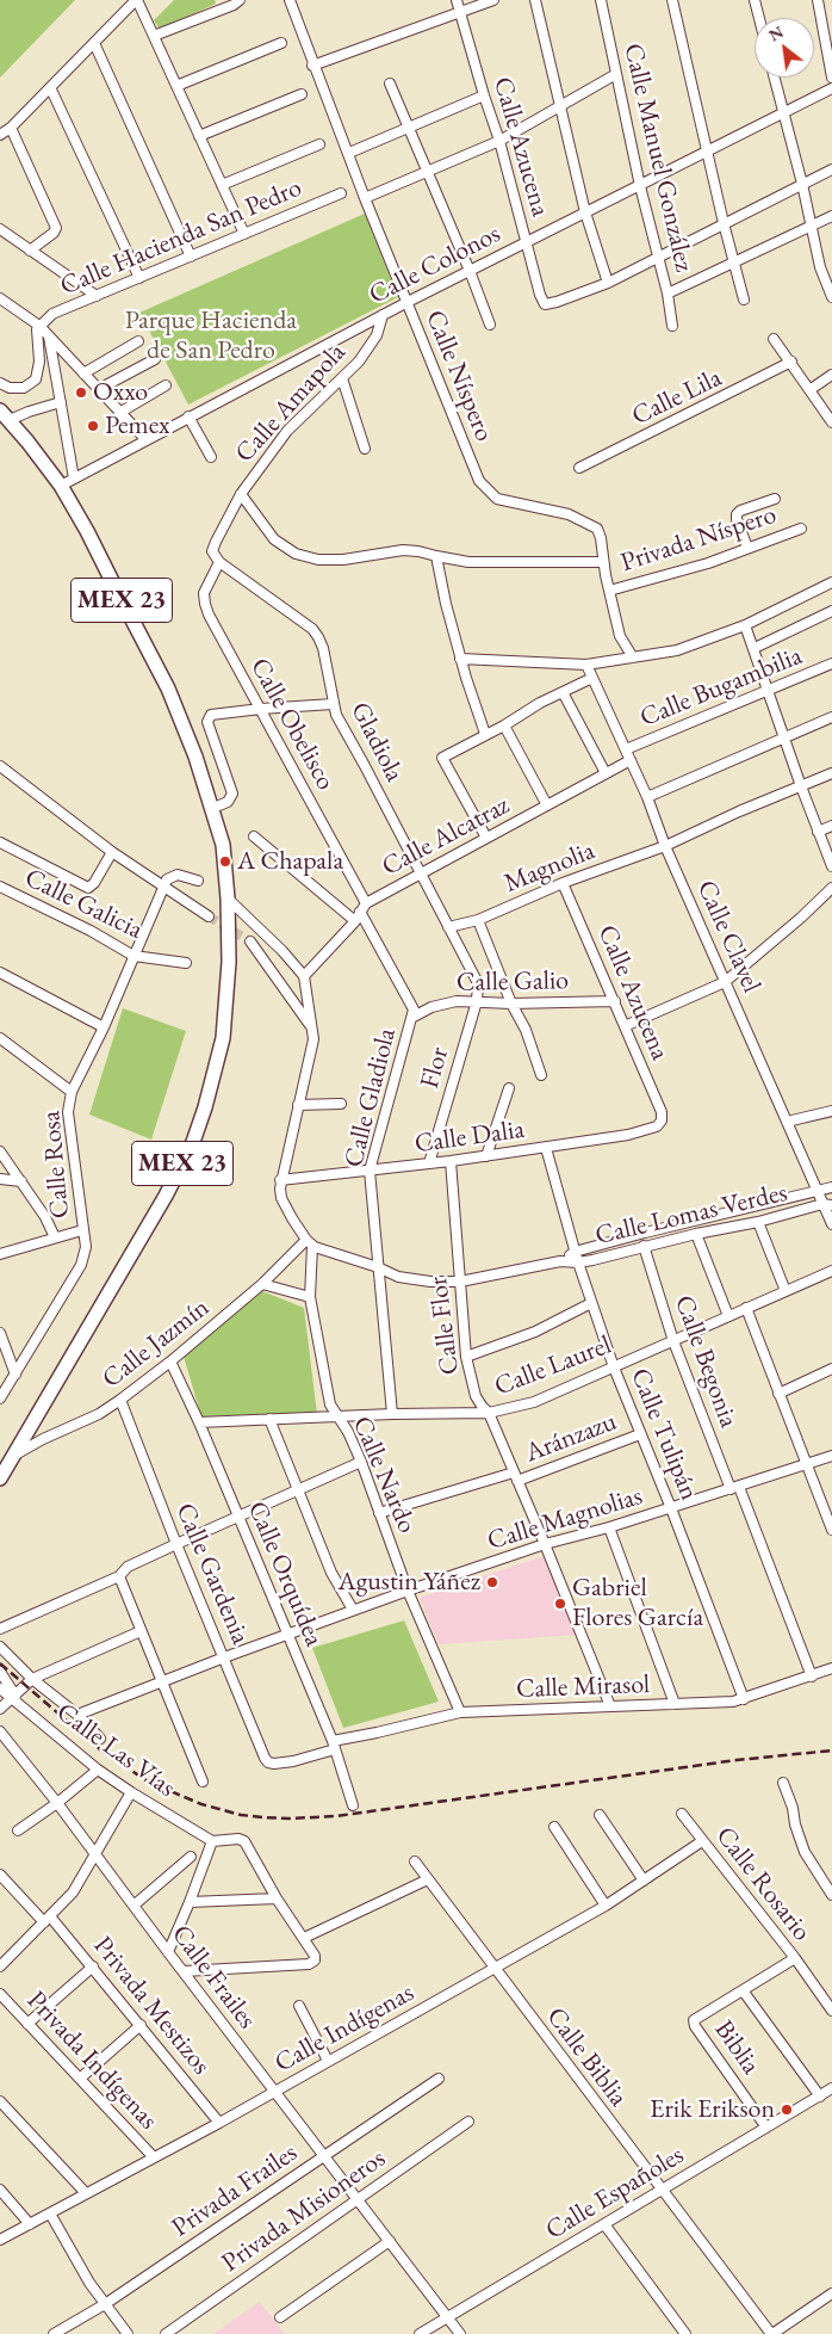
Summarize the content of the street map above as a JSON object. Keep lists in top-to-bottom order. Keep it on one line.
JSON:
{"streets":{"highway":["MEX 23"],"street":["Calle Azucena","Calle Manuel González","Calle Hacienda San Pedro","Calle Colonos","Calle Níspero","Calle Lila","Calle Amapola","Privada Níspero","Calle Bugambilia","Calle Obelisco","Gladiola","Calle Alcatraz","Magnolia","Calle Galicia","Calle Clavel","Calle Galio","Flor","Calle Gladiola","Calle Dalia","Calle Rosa","Calle Lomas Verdes","Calle Flor","Calle Jazmín","Calle Begonia","Calle Laurel","Calle Tulipán","Aránzazu","Calle Nardo","Calle Magnolias","Calle Gardenia","Calle Orquídea","Calle Mirasol","Calle Las Vías","Calle Rosario","Calle Frailes","Privada Mestizos","Calle Indígenas","Biblia","Calle Biblia","Privada Indígenas","Privada Frailes","Calle Españoles","Privada Misioneros"]},"crossings":[["Calle Azucena","Calle Colonos"],["Calle Azucena","Magnolia"],["Calle Azucena","Calle Galio"],["Calle Azucena","Calle Dalia"],["Calle Manuel González","Calle Colonos"],["Calle Colonos","Calle Níspero"],["Calle Colonos","Calle Amapola"],["Calle Colonos","MEX 23"],["Calle Amapola","Gladiola"],["MEX 23","Calle Jazmín"],["Calle Bugambilia","Calle Clavel"],["Calle Obelisco","Gladiola"],["Calle Obelisco","Calle Alcatraz"],["Gladiola","Calle Alcatraz"],["Gladiola","Magnolia"],["Gladiola","Flor"],["Calle Alcatraz","Calle Clavel"],["Calle Alcatraz","Calle Gladiola"],["Magnolia","Calle Clavel"],["Calle Galicia","Calle Rosa"],["Calle Clavel","Calle Lomas Verdes"],["Calle Galio","Flor"],["Calle Galio","Calle Gladiola"],["Flor","Calle Dalia"],["Calle Gladiola","Calle Dalia"],["Calle Gladiola","Calle Lomas Verdes"],["Calle Gladiola","Calle Laurel"],["Calle Dalia","Calle Flor"],["Calle Dalia","Calle Tulipán"],["Calle Lomas Verdes","Calle Flor"],["Calle Lomas Verdes","Calle Jazmín"],["Calle Lomas Verdes","Calle Begonia"],["Calle Lomas Verdes","Calle Tulipán"],["Calle Lomas Verdes","Calle Nardo"],["Calle Flor","Calle Laurel"],["Calle Flor","Aránzazu"],["Calle Flor","Calle Magnolias"],["Calle Flor","Calle Mirasol"],["Calle Jazmín","Calle Nardo"],["Calle Jazmín","Calle Gardenia"],["Calle Jazmín","Calle Orquídea"],["Calle Begonia","Calle Laurel"],["Calle Begonia","Calle Magnolias"],["Calle Begonia","Calle Mirasol"],["Calle Laurel","Calle Tulipán"],["Calle Laurel","Calle Nardo"],["Calle Laurel","Calle Orquídea"],["Calle Tulipán","Aránzazu"],["Calle Tulipán","Calle Magnolias"],["Calle Tulipán","Calle Mirasol"],["Aránzazu","Calle Nardo"],["Calle Nardo","Calle Magnolias"],["Calle Nardo","Calle Mirasol"],["Calle Magnolias","Calle Gardenia"],["Calle Magnolias","Calle Orquídea"],["Calle Magnolias","Calle Las Vías"],["Calle Gardenia","Calle Mirasol"],["Calle Orquídea","Calle Mirasol"],["Calle Rosario","Calle Indígenas"],["Calle Frailes","Calle Indígenas"],["Calle Frailes","Privada Frailes"],["Calle Frailes","Calle Españoles"],["Calle Frailes","Privada Misioneros"],["Privada Mestizos","Calle Indígenas"],["Calle Indígenas","Calle Biblia"],["Calle Indígenas","Privada Indígenas"],["Biblia","Calle Españoles"],["Calle Biblia","Calle Españoles"]],"parks":["Parque Hacienda de San Pedro"],"places":["Oxxo","Pemex","A Chapala","Agustin Yáñez","Gabriel Flores García","Erik Erikson"],"north":"top left"}
